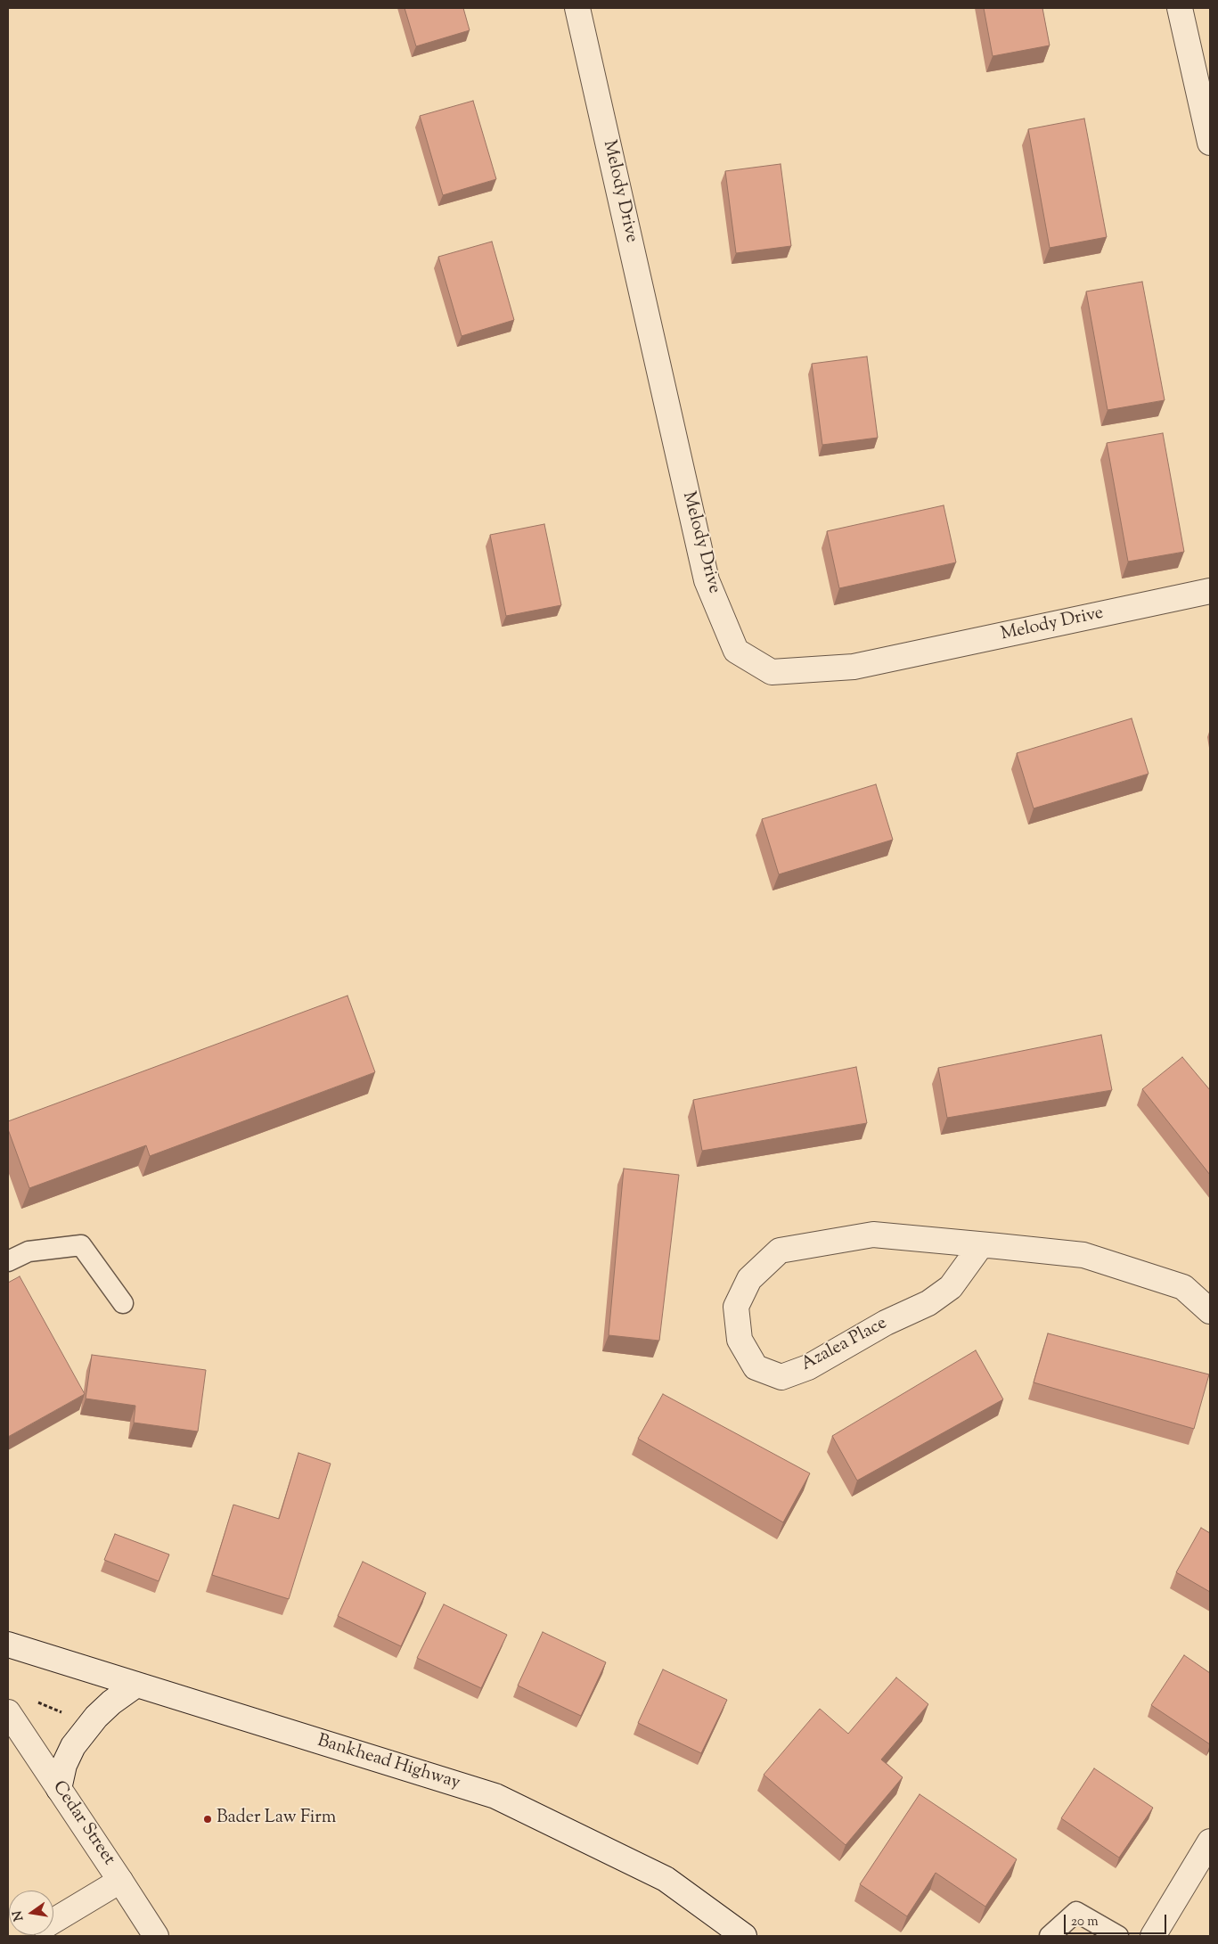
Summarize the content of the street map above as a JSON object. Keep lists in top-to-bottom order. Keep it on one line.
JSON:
{"streets":{"street":["Melody Drive","Azalea Place","Bankhead Highway","Cedar Street"]},"places":["Bader Law Firm"],"scale_bar":"20 m","north":"left"}
